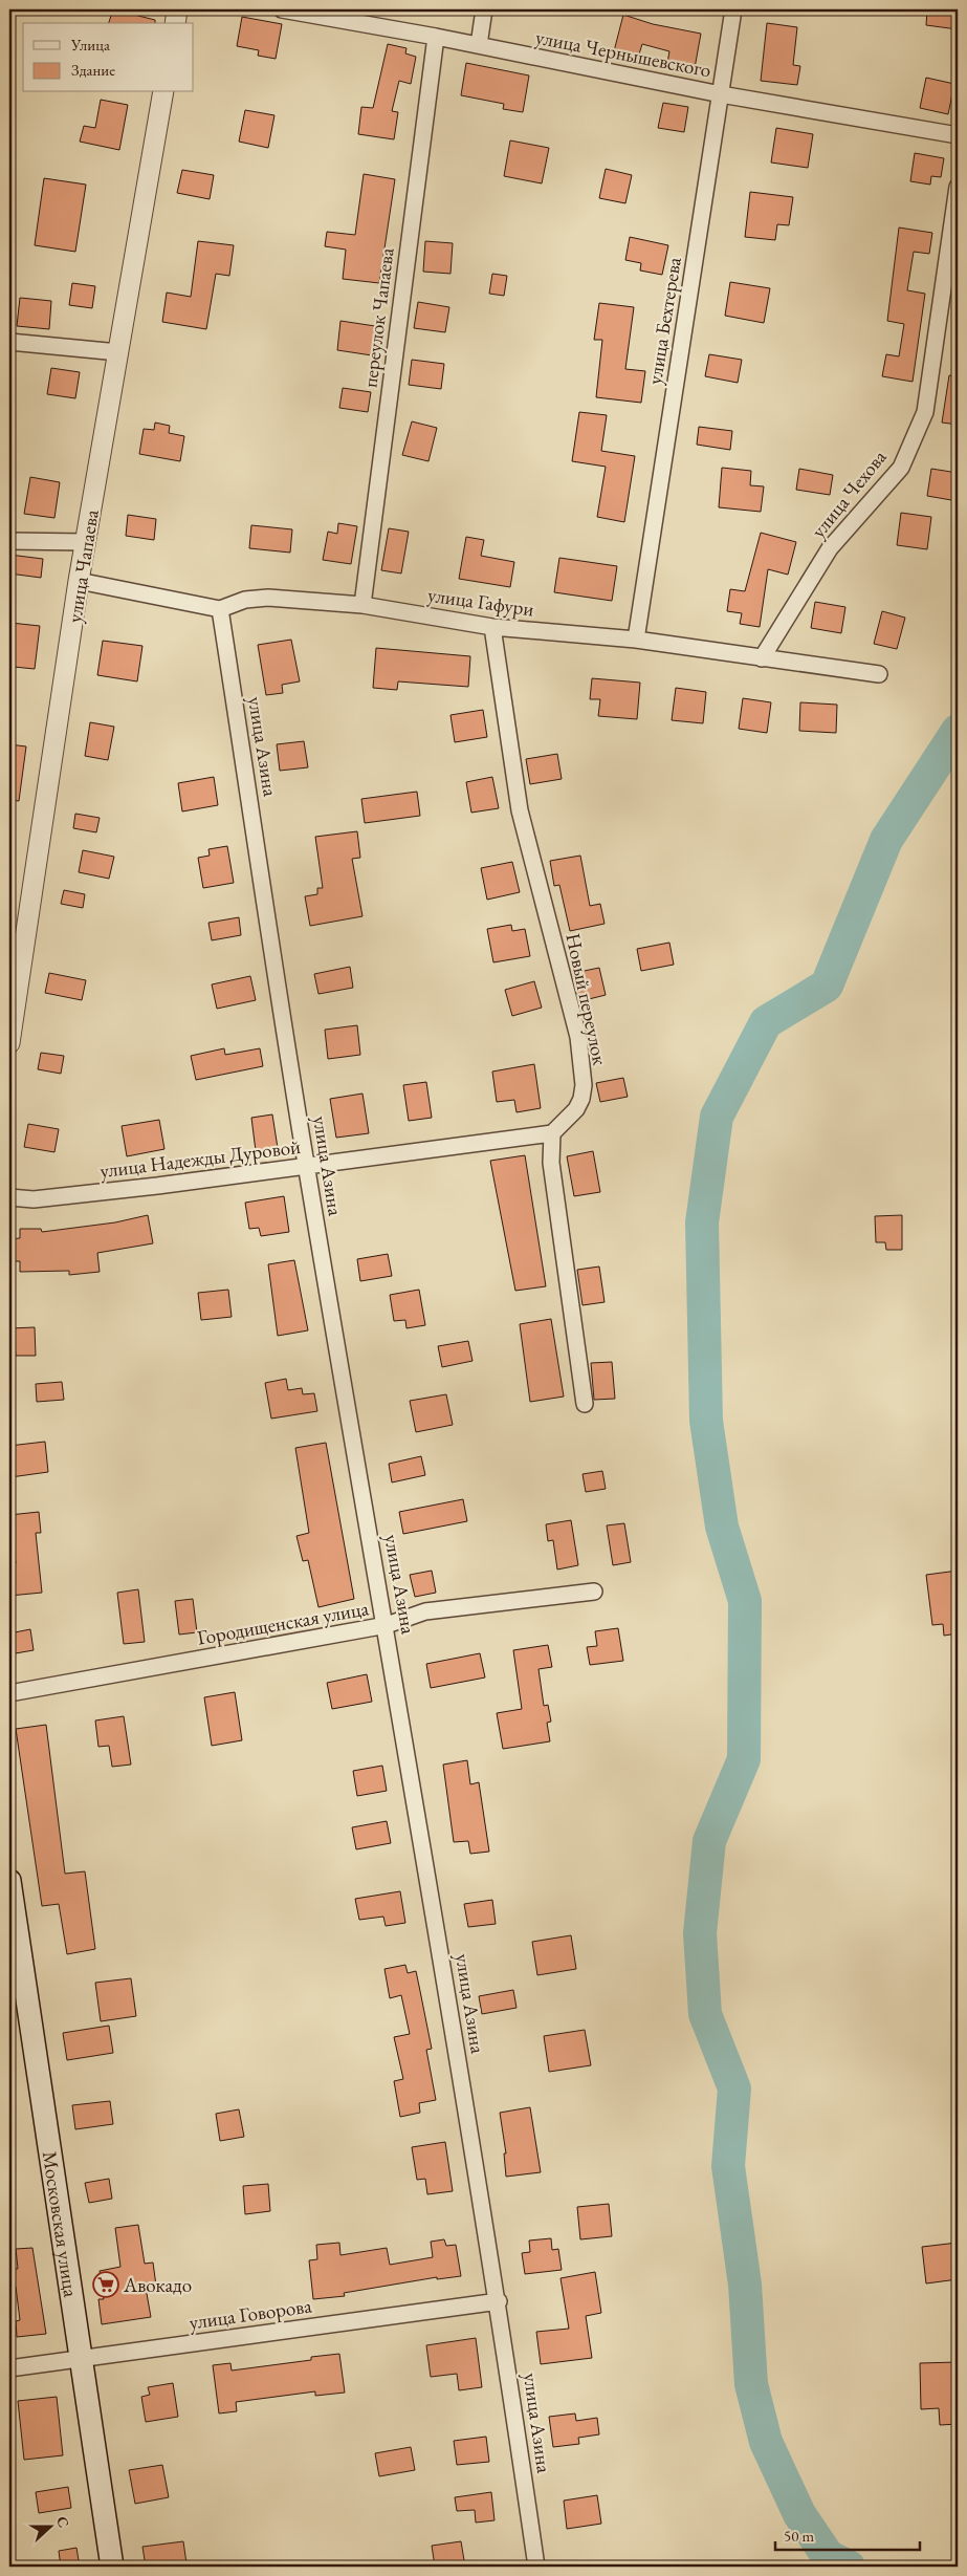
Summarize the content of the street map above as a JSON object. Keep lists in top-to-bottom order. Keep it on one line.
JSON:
{"streets":{"main road":["Московская улица"],"street":["улица Чернышевского","переулок Чапаева","улица Бехтерева","улица Чехова","улица Чапаева","улица Гафури","улица Азина","Новый переулок","улица Надежды Дуровой","Городищенская улица","улица Говорова"]},"crossings":[["улица Чернышевского","переулок Чапаева"],["улица Чернышевского","улица Бехтерева"],["переулок Чапаева","улица Гафури"],["улица Бехтерева","улица Гафури"],["улица Чехова","улица Гафури"],["улица Гафури","улица Азина"],["улица Гафури","Новый переулок"],["улица Азина","улица Надежды Дуровой"],["улица Азина","Городищенская улица"],["улица Азина","улица Говорова"],["Новый переулок","улица Надежды Дуровой"],["Московская улица","улица Говорова"]],"places":{"supermarket":["Авокадо"]},"legend":["Улица","Здание"],"scale_bar":"50 m","north":"right"}
